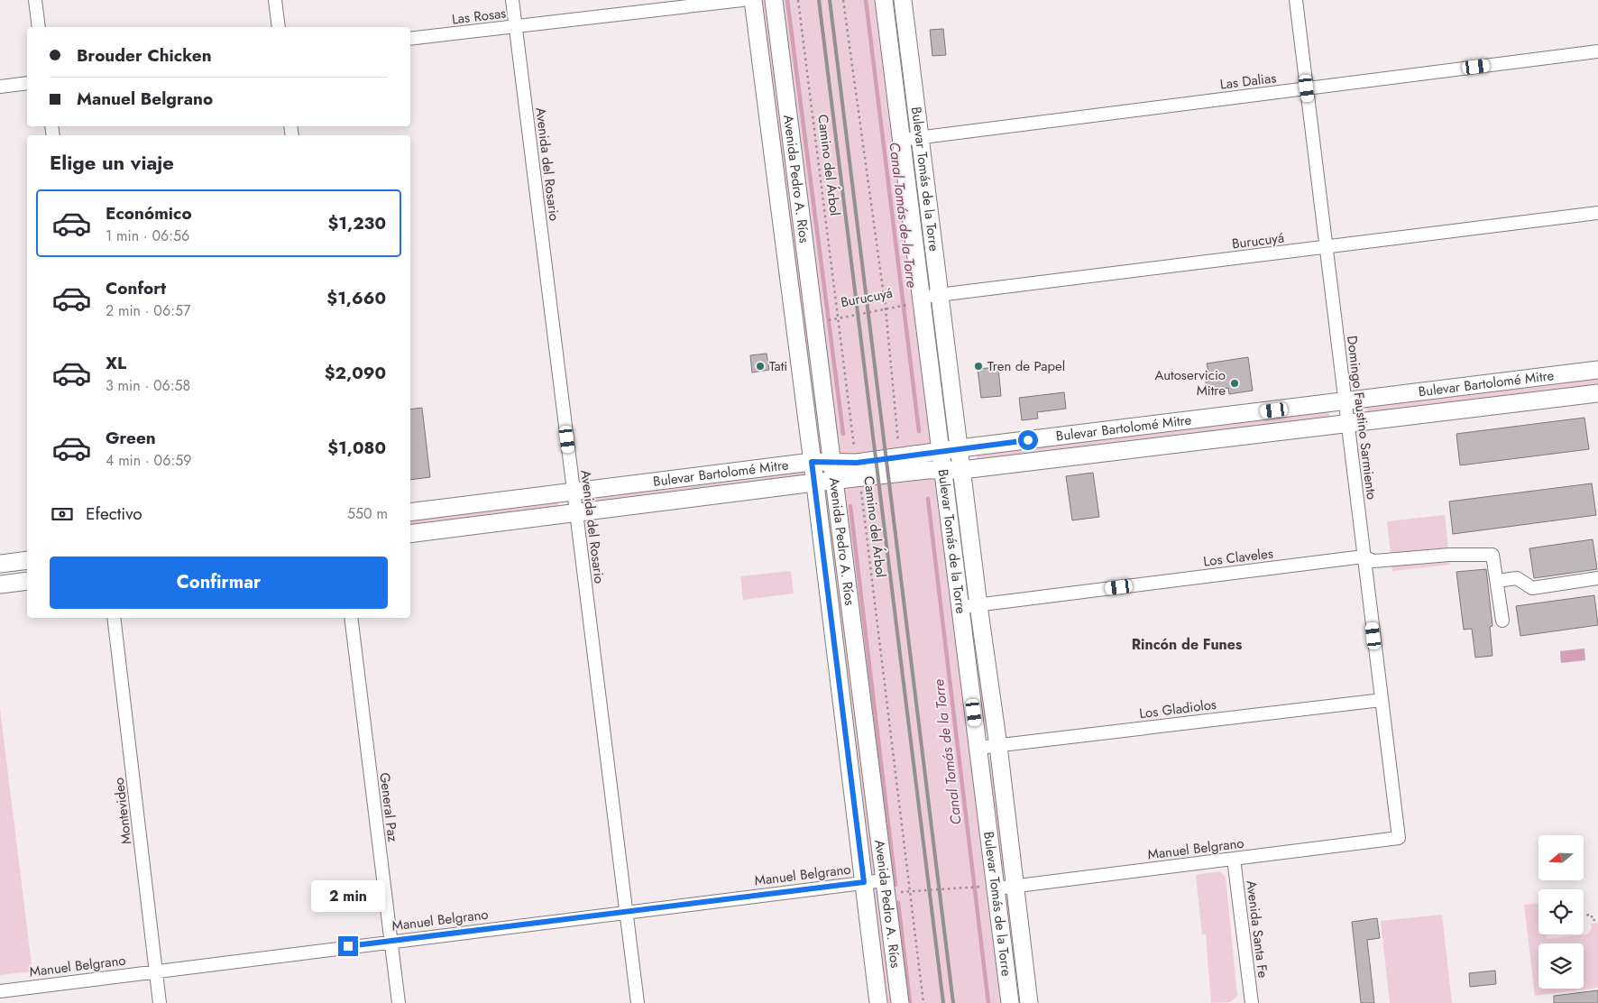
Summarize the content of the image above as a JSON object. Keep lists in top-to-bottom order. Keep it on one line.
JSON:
{"streets":{"main road":["Avenida Pedro A. Ríos","Bulevar Tomás de la Torre","Bulevar Bartolomé Mitre"],"street":["Las Rosas","Las Dalias","Avenida del Rosario","Burucuyá","Domingo Faustino Sarmiento","Los Claveles","Los Gladiolos","General Paz","Montevideo","Manuel Belgrano","Avenida Santa Fe"],"path":["Camino del Árbol"]},"crossings":[["Las Rosas","Avenida del Rosario"],["Las Dalias","Bulevar Tomás de la Torre"],["Las Dalias","Domingo Faustino Sarmiento"],["Avenida del Rosario","Bulevar Bartolomé Mitre"],["Avenida del Rosario","Manuel Belgrano"],["Camino del Árbol","Burucuyá"],["Camino del Árbol","Bulevar Bartolomé Mitre"],["Avenida Pedro A. Ríos","Bulevar Bartolomé Mitre"],["Avenida Pedro A. Ríos","Manuel Belgrano"],["Bulevar Tomás de la Torre","Burucuyá"],["Bulevar Tomás de la Torre","Bulevar Bartolomé Mitre"],["Bulevar Tomás de la Torre","Los Claveles"],["Bulevar Tomás de la Torre","Los Gladiolos"],["Bulevar Tomás de la Torre","Manuel Belgrano"],["Burucuyá","Domingo Faustino Sarmiento"],["Bulevar Bartolomé Mitre","Domingo Faustino Sarmiento"],["Domingo Faustino Sarmiento","Los Claveles"],["Domingo Faustino Sarmiento","Los Gladiolos"],["Domingo Faustino Sarmiento","Manuel Belgrano"],["General Paz","Manuel Belgrano"],["Montevideo","Manuel Belgrano"],["Manuel Belgrano","Avenida Santa Fe"]],"districts":["Rincón de Funes"],"water":["Canal Tomás de la Torre"],"places":["Tati","Tren de Papel","Autoservicio Mitre"],"north":"left","page":{"banner":["Brouder Chicken","Manuel Belgrano"],"heading":"Elige un viaje","list":[{"name":"Económico","note":"1 min · 06:56","value":"$1,230"},{"name":"Confort","note":"2 min · 06:57","value":"$1,660"},{"name":"XL","note":"3 min · 06:58","value":"$2,090"},{"name":"Green","note":"4 min · 06:59","value":"$1,080"}],"pay":["Efectivo","550 m"],"buttons":"Confirmar","bubble":"2 min"}}
